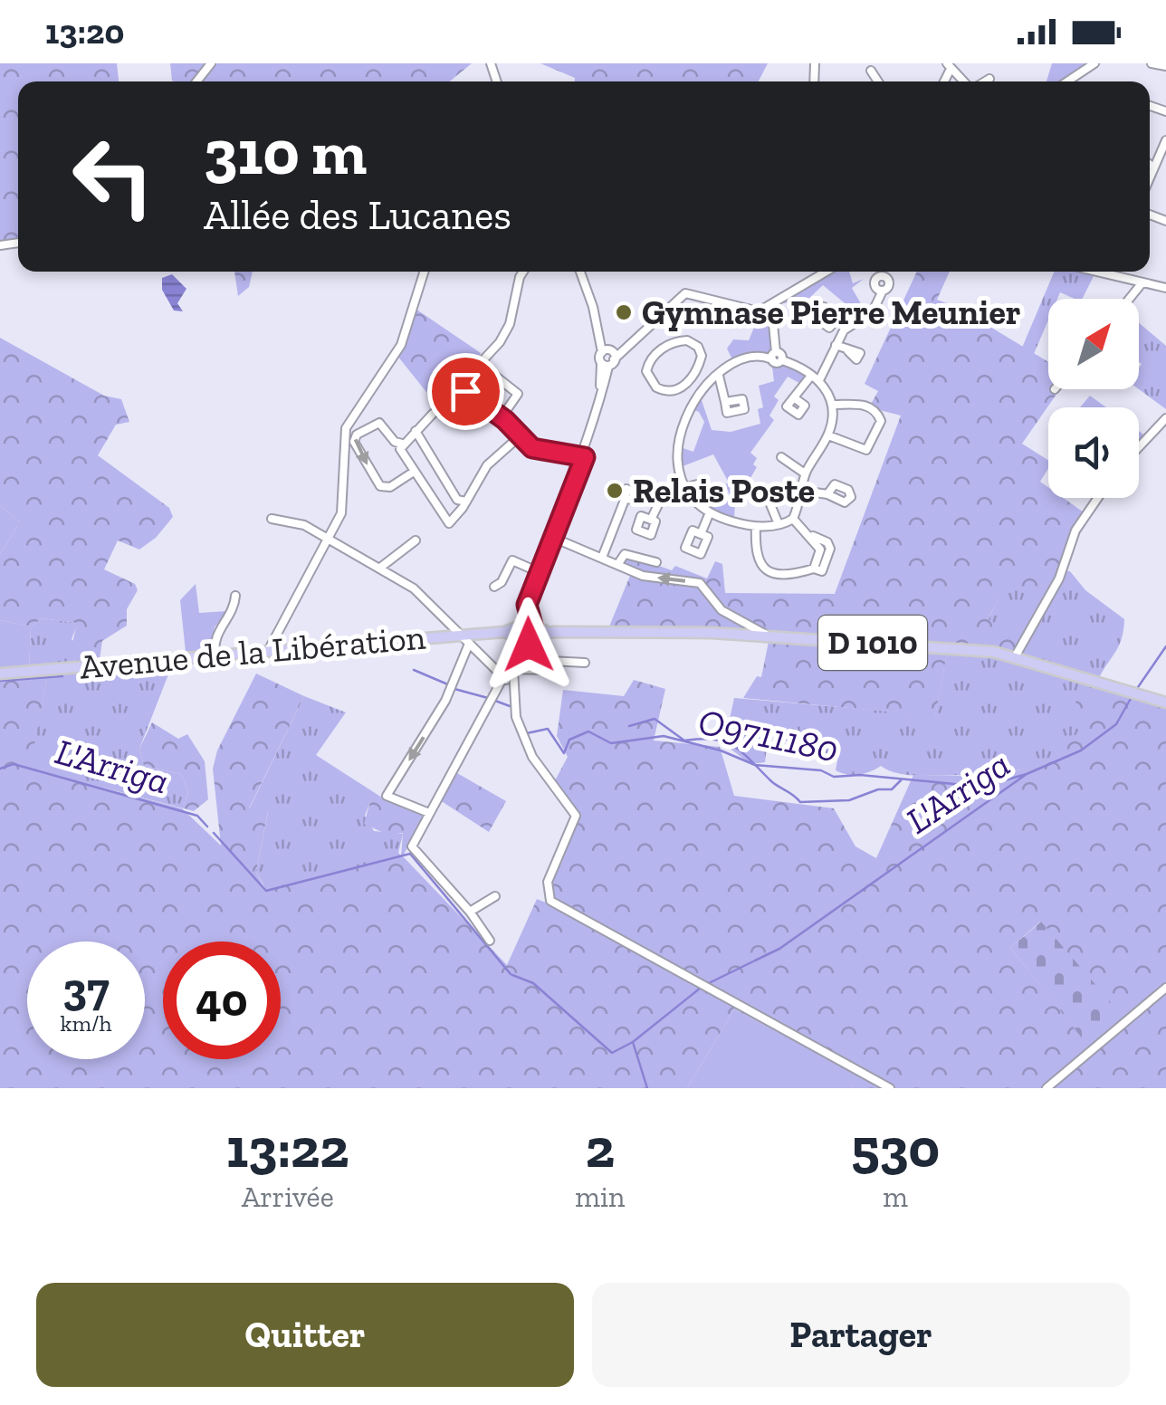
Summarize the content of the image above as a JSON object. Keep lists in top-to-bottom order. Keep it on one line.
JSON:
{"streets":{"main road":["D 1010","Avenue de la Libération"]},"water":["O9711180","L'Arriga"],"places":["Gymnase Pierre Meunier","Relais Poste"],"north":"top right","page":{"status":"13:20","turn":["310 m","Allée des Lucanes"],"speed":"37 km/h","limit":"40","eta":["13:22","Arrivée","2","min","530","m"],"buttons":["Quitter","Partager"]}}
